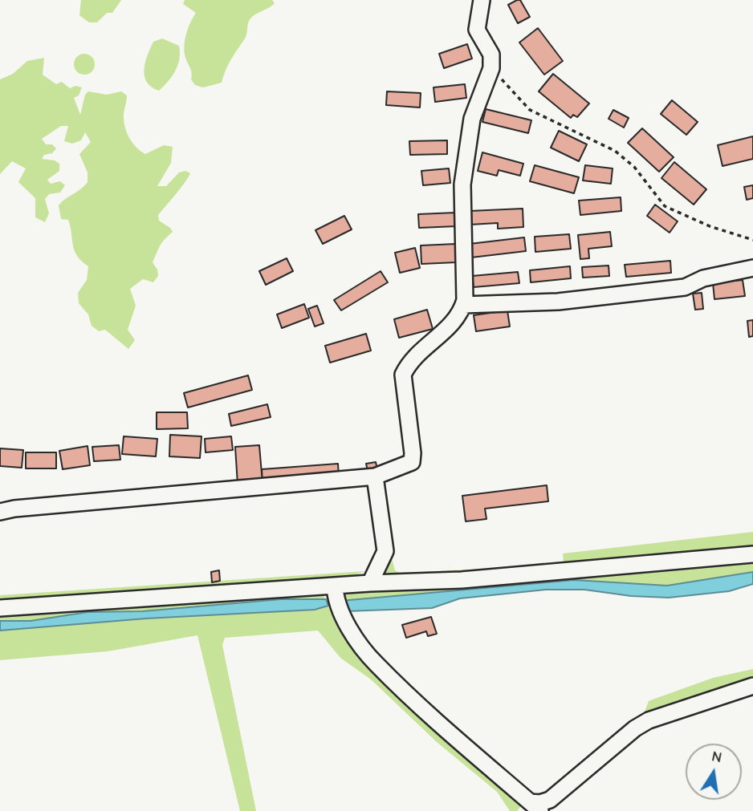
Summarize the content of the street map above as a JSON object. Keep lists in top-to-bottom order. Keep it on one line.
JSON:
{"north":"top"}
